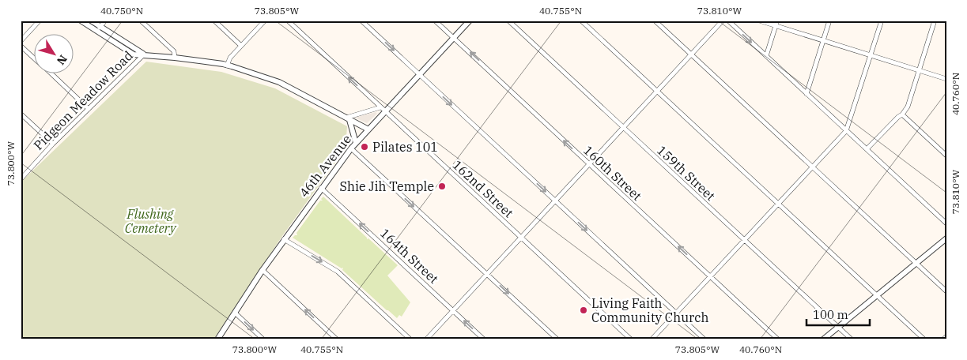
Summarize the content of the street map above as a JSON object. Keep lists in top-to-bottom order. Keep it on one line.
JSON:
{"streets":{"street":["Pidgeon Meadow Road","46th Avenue","160th Street","159th Street","162nd Street","164th Street"]},"crossings":[["Pidgeon Meadow Road","46th Avenue"],["46th Avenue","160th Street"],["46th Avenue","162nd Street"],["46th Avenue","164th Street"]],"one_way":["160th Street","164th Street"],"parks":["Flushing Cemetery"],"places":["Pilates 101","Shie Jih Temple","Living Faith Community Church"],"scale_bar":"100 m","north":"bottom right","coordinates":["40.750°N","73.805°W","40.755°N","73.810°W","40.760°N","73.800°W"]}
